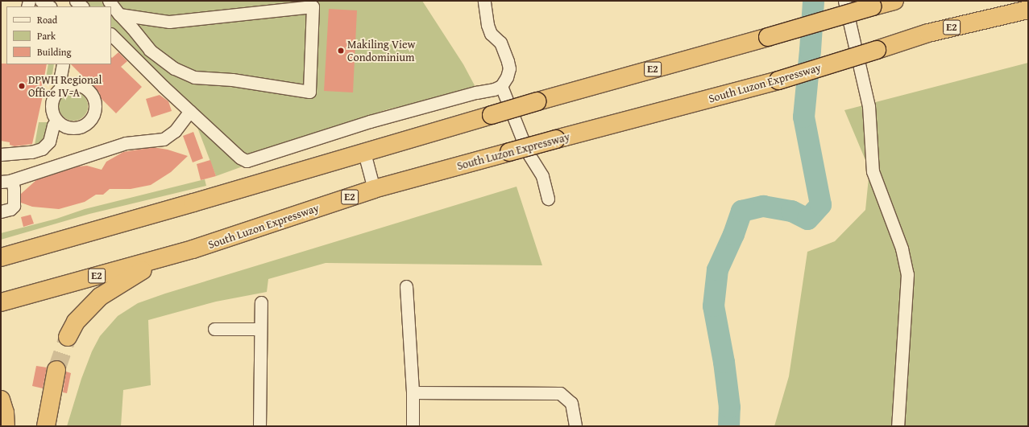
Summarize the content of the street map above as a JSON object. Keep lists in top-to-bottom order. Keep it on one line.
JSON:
{"streets":{"highway":["E2","South Luzon Expressway"]},"places":["Makiling View Condominium","DPWH Regional Office IV-A"],"legend":["Road","Park","Building"]}
